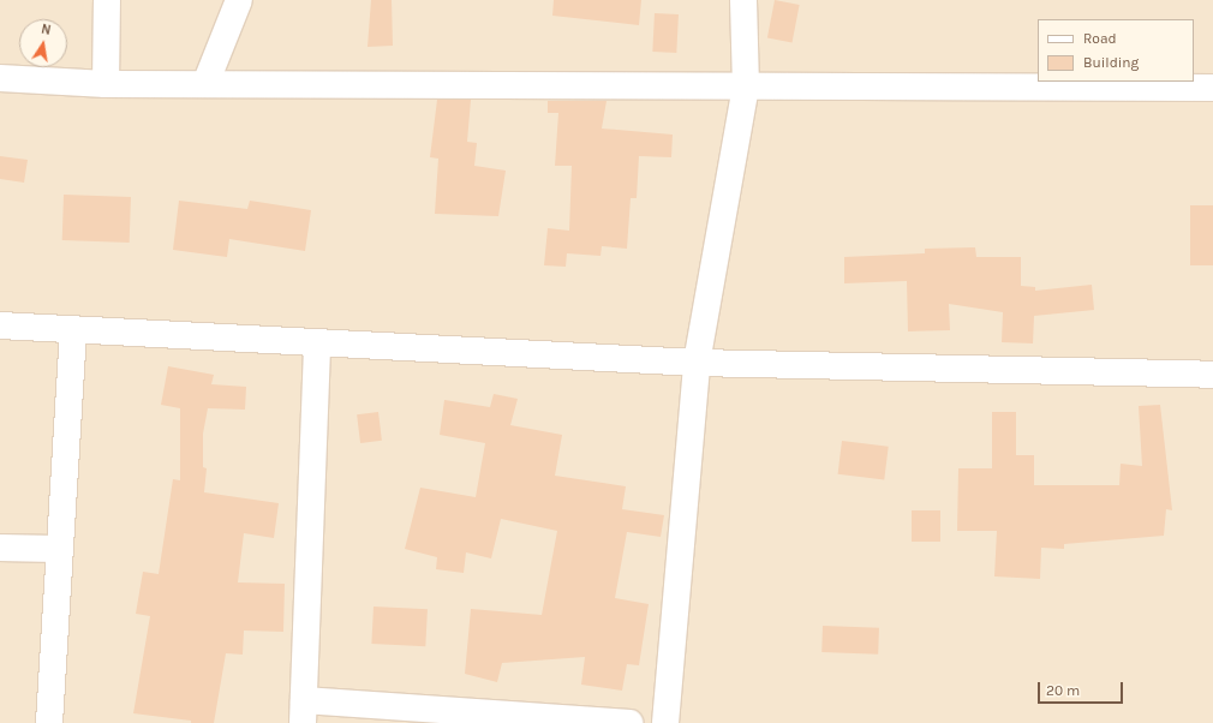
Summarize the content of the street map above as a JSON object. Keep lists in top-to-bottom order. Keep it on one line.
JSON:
{"legend":["Road","Building"],"scale_bar":"20 m","north":"top"}
